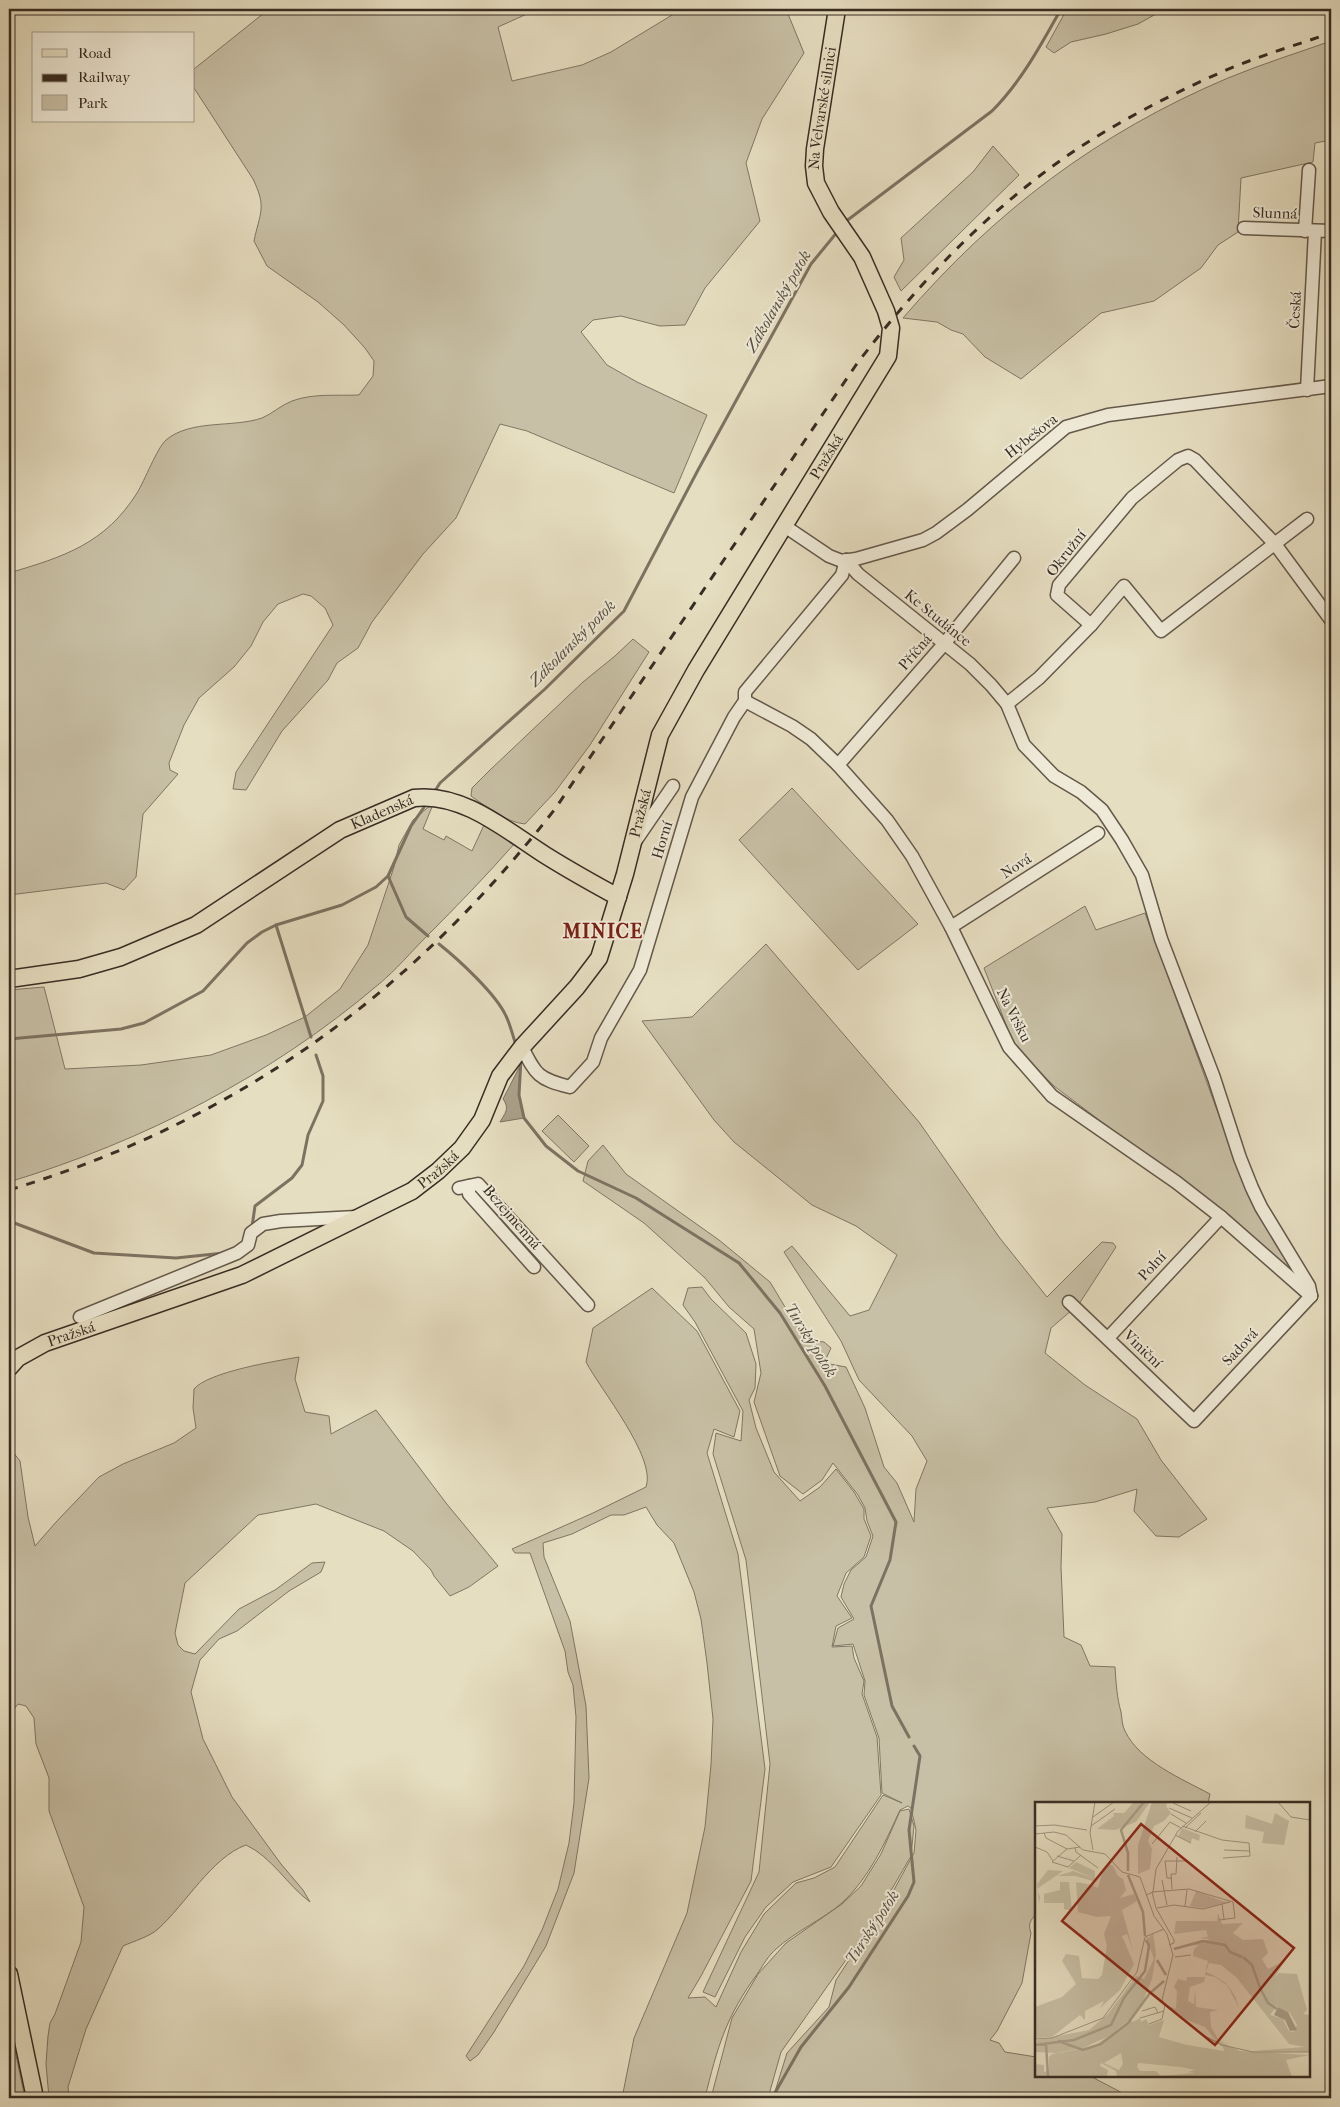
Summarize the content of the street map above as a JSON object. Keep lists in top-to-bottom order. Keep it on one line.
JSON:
{"streets":{"main road":["Na Velvarské silnici","Pražská","Kladenská"],"street":["Slunná","Česká","Hybešova","Okružní","Ke Studánce","Příčná","Horní","Nová","Na Vršku","Bezejmenná","Polní","Sadová","Viniční"]},"crossings":[["Na Velvarské silnici","Pražská"],["Slunná","Česká"],["Česká","Hybešova"],["Hybešova","Ke Studánce"],["Hybešova","Horní"],["Pražská","Kladenská"],["Pražská","Horní"],["Ke Studánce","Příčná"],["Ke Studánce","Horní"],["Ke Studánce","Na Vršku"],["Ke Studánce","Sadová"],["Příčná","Na Vršku"],["Horní","Na Vršku"],["Nová","Na Vršku"],["Na Vršku","Polní"],["Na Vršku","Sadová"],["Polní","Viniční"],["Sadová","Viniční"]],"districts":["MINICE"],"water":["Zákolanský potok","Turský potok"],"legend":["Road","Railway","Park"]}
